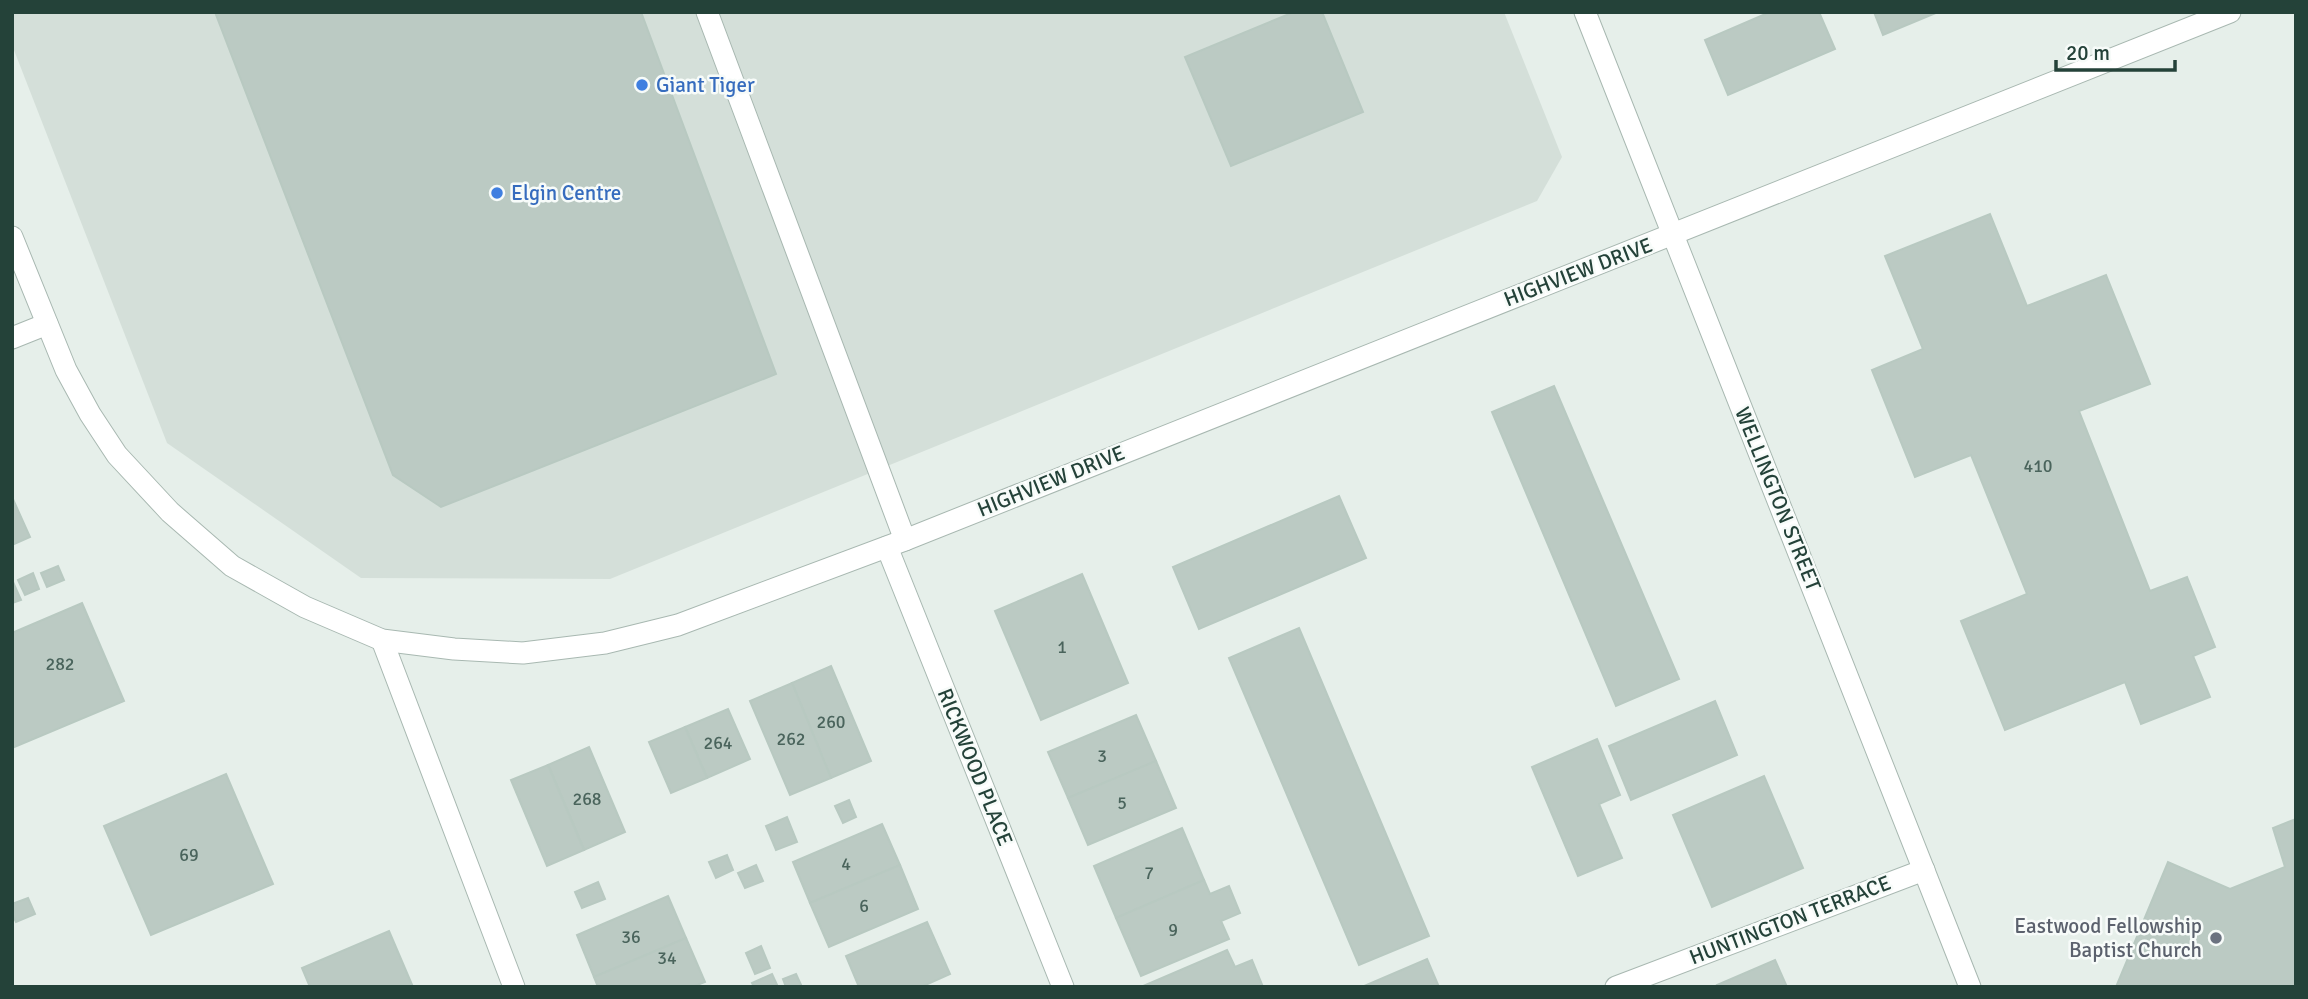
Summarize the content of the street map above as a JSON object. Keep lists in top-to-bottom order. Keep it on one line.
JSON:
{"streets":{"street":["HIGHVIEW DRIVE","WELLINGTON STREET","RICKWOOD PLACE","HUNTINGTON TERRACE"]},"crossings":[["HIGHVIEW DRIVE","WELLINGTON STREET"],["HIGHVIEW DRIVE","RICKWOOD PLACE"],["WELLINGTON STREET","HUNTINGTON TERRACE"]],"places":["Giant Tiger","Elgin Centre","Eastwood Fellowship Baptist Church"],"house_numbers":["410","1","282","260","262","264","3","268","5","69","4","7","6","9","36","34"],"scale_bar":"20 m"}
